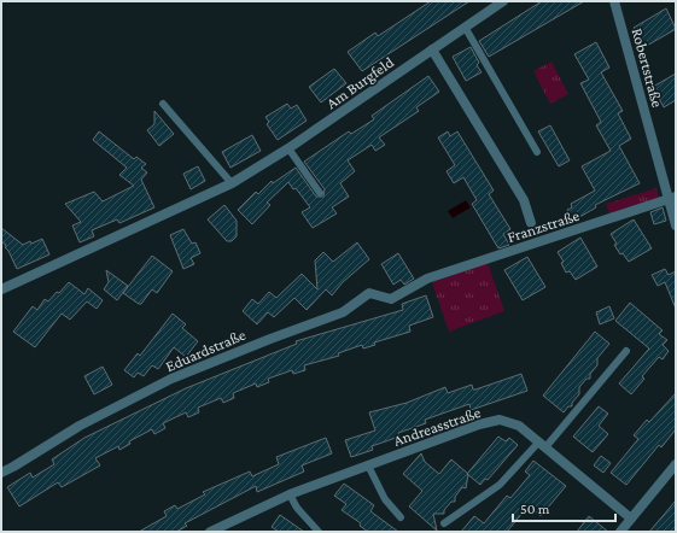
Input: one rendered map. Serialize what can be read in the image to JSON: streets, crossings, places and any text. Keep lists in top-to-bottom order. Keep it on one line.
{"streets":{"street":["Robertstraße","Am Burgfeld","Franzstraße","Eduardstraße","Andreasstraße"]},"crossings":[["Robertstraße","Franzstraße"],["Am Burgfeld","Franzstraße"],["Franzstraße","Eduardstraße"]],"scale_bar":"50 m"}
